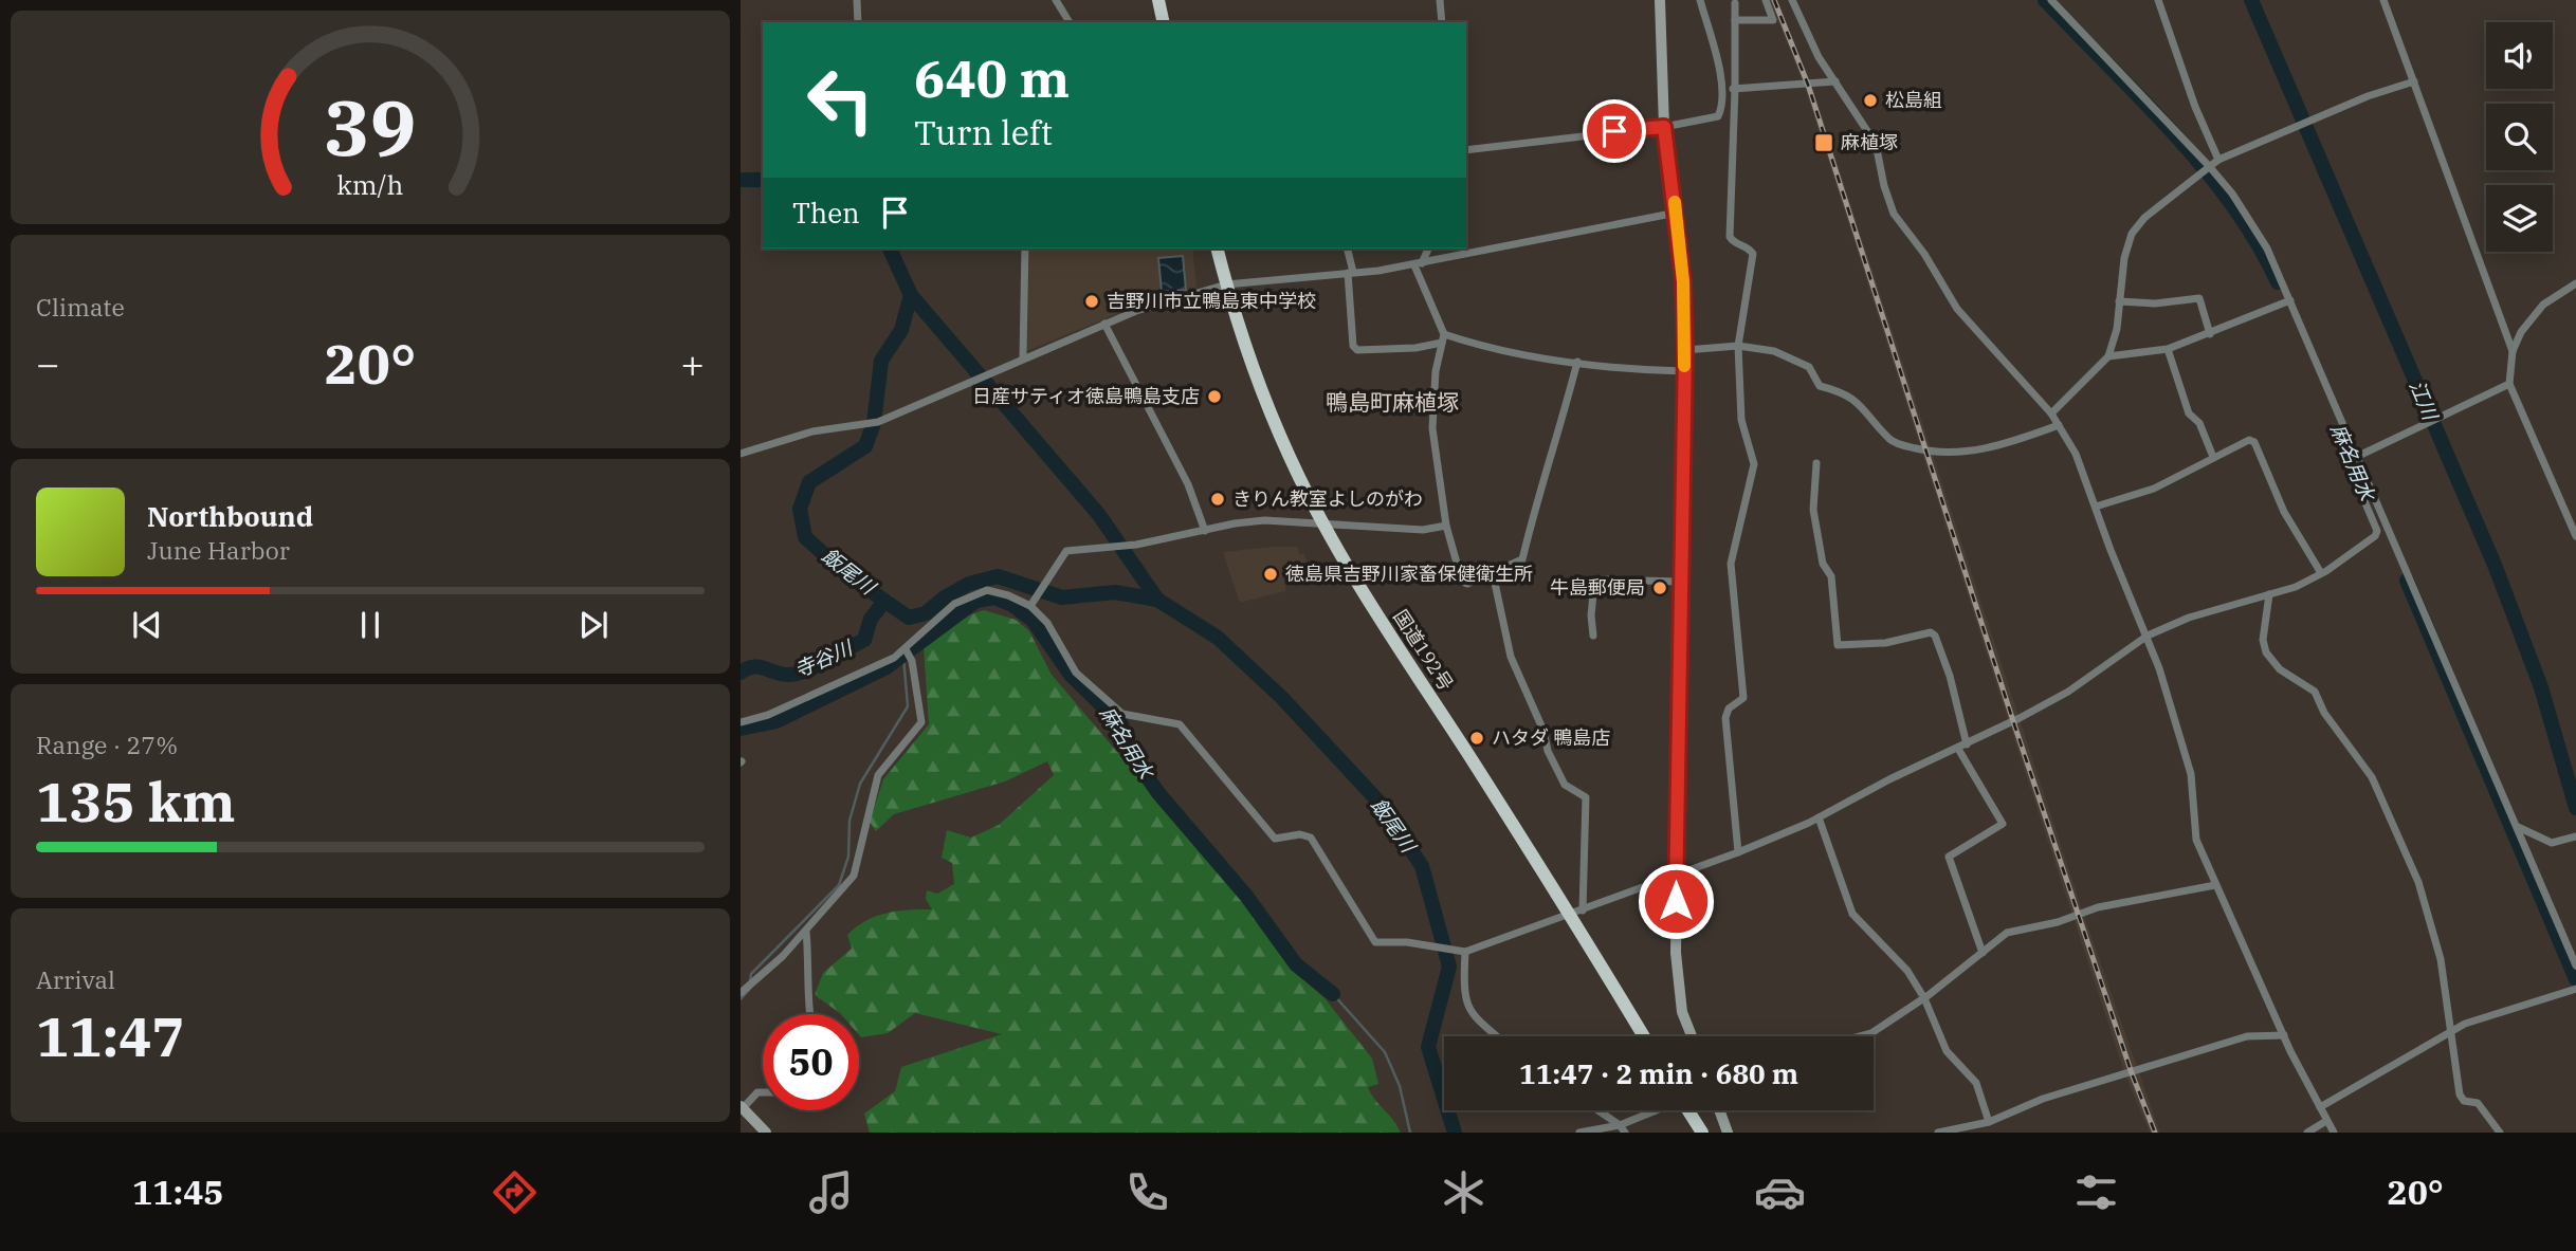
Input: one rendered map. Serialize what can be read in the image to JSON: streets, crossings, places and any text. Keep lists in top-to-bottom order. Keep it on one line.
{"streets":{"highway":["国道192号"]},"districts":["鴨島町麻植塚"],"water":["江川","麻名用水","飯尾川","寺谷川"],"places":{"other":["松島組","吉野川市立鴨島東中学校","日産サティオ徳島鴨島支店","きりん教室よしのがわ","徳島県吉野川家畜保健衛生所","牛島郵便局","ハタダ 鴨島店"],"transit":["麻植塚"]},"page":{"turn":["640 m","Turn left"],"then":"Then","tile":["Climate",["Range · 27%","135 km"],["Arrival","11:47"]],"heat":["−","20°","+"],"song":["Northbound","June Harbor"],"limit":"50","trip":"11:47 · 2 min · 680 m","tabs":["11:45","20°"],"gauge":["39","km/h"]}}
